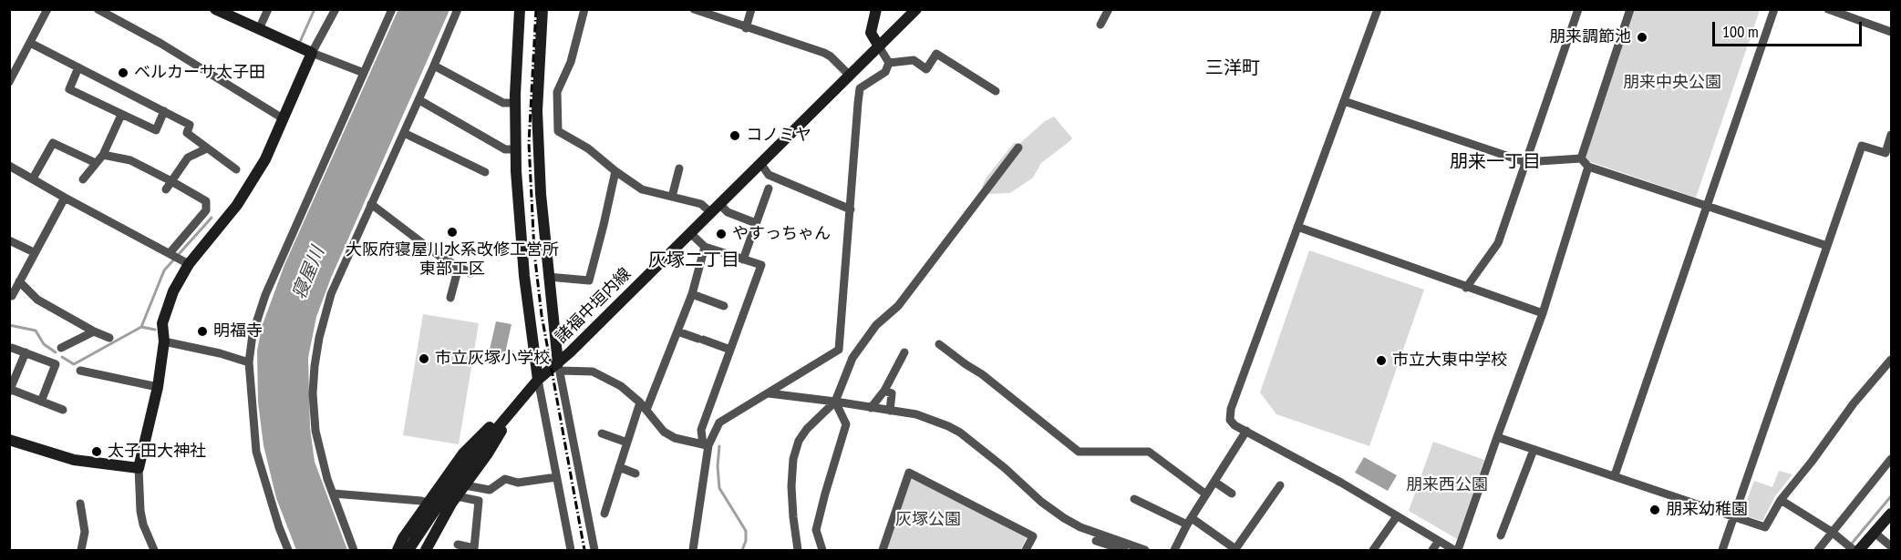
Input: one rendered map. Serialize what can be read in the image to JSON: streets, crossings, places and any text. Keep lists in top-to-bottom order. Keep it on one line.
{"streets":{"street":["諸福中垣内線"]},"districts":["三洋町","朋来一丁目","灰塚二丁目"],"water":["寝屋川"],"parks":["朋来中央公園","朋来西公園","灰塚公園"],"places":["朋来調節池","ベルカーサ太子田","コノミヤ","大阪府寝屋川水系改修工営所 東部工区","やすっちゃん","明福寺","市立灰塚小学校","市立大東中学校","太子田大神社","朋来幼稚園"],"scale_bar":"100 m"}
